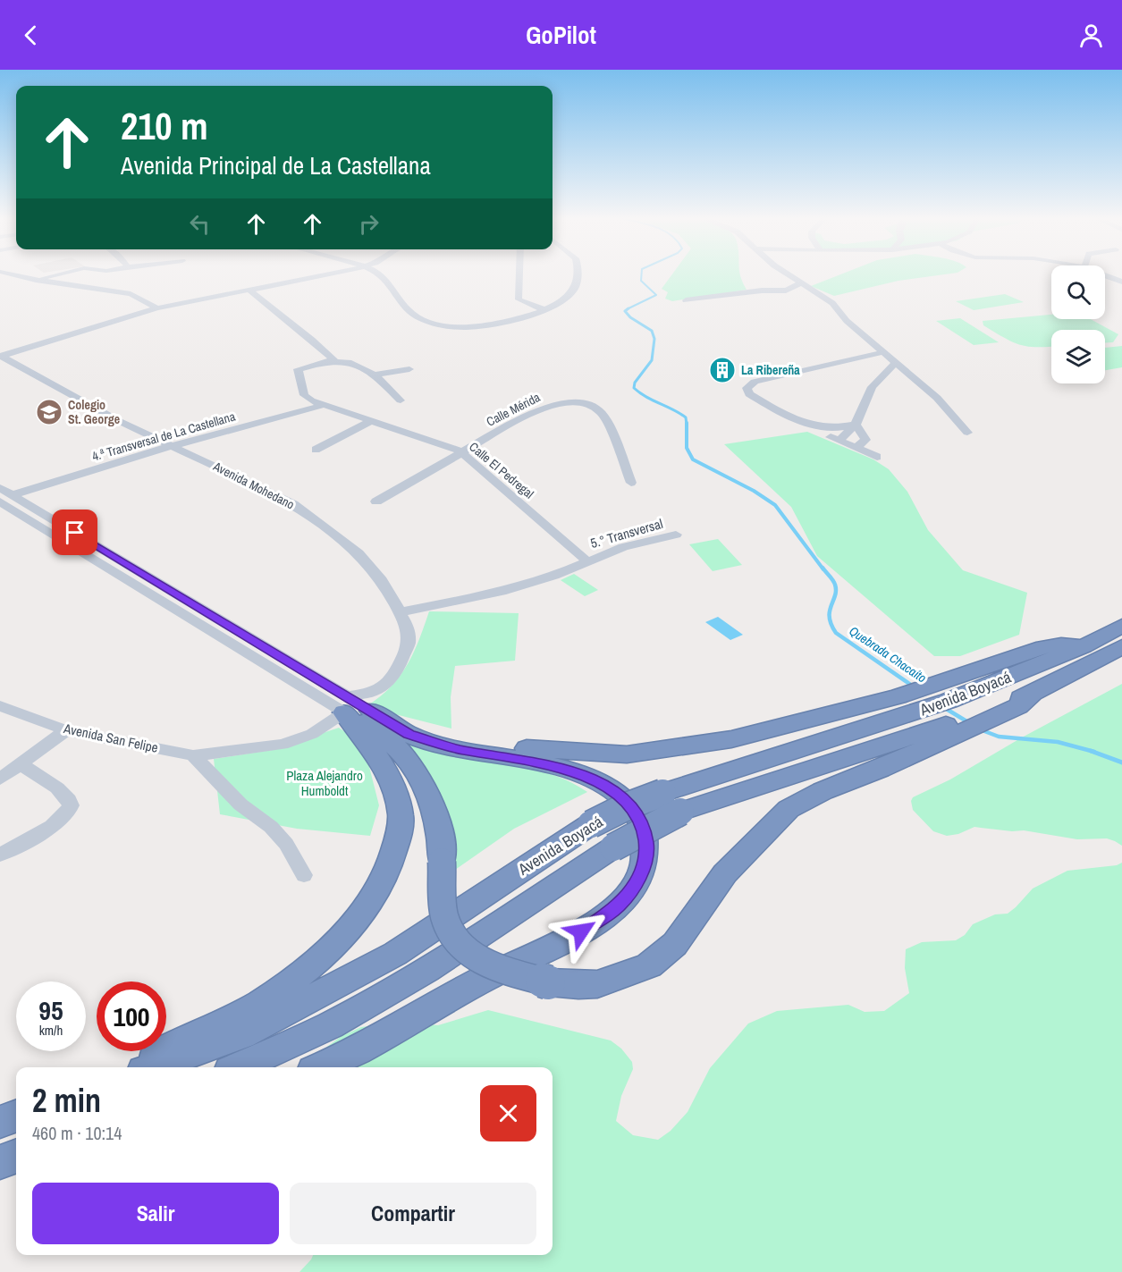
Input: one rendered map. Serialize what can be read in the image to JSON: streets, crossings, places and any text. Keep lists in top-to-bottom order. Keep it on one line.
{"streets":{"highway":["Avenida Boyacá"],"street":["Calle Mérida","4.ª Transversal de La Castellana","Calle El Pedregal","Avenida Mohedano","5.° Transversal","Avenida San Felipe"]},"crossings":[["Calle Mérida","Calle El Pedregal"],["4.ª Transversal de La Castellana","Calle El Pedregal"],["4.ª Transversal de La Castellana","Avenida Mohedano"],["Calle El Pedregal","5.° Transversal"],["Avenida Mohedano","5.° Transversal"],["Avenida Mohedano","Avenida San Felipe"]],"water":["Quebrada Chacaíto"],"parks":["Plaza Alejandro Humboldt"],"places":{"building":["La Ribereña"],"school or university":["Colegio St. George"]},"page":{"header":"GoPilot","turn":["210 m","Avenida Principal de La Castellana"],"speed":"95 km/h","limit":"100","heading":["2 min","460 m · 10:14"],"buttons":["Salir","Compartir"]}}
